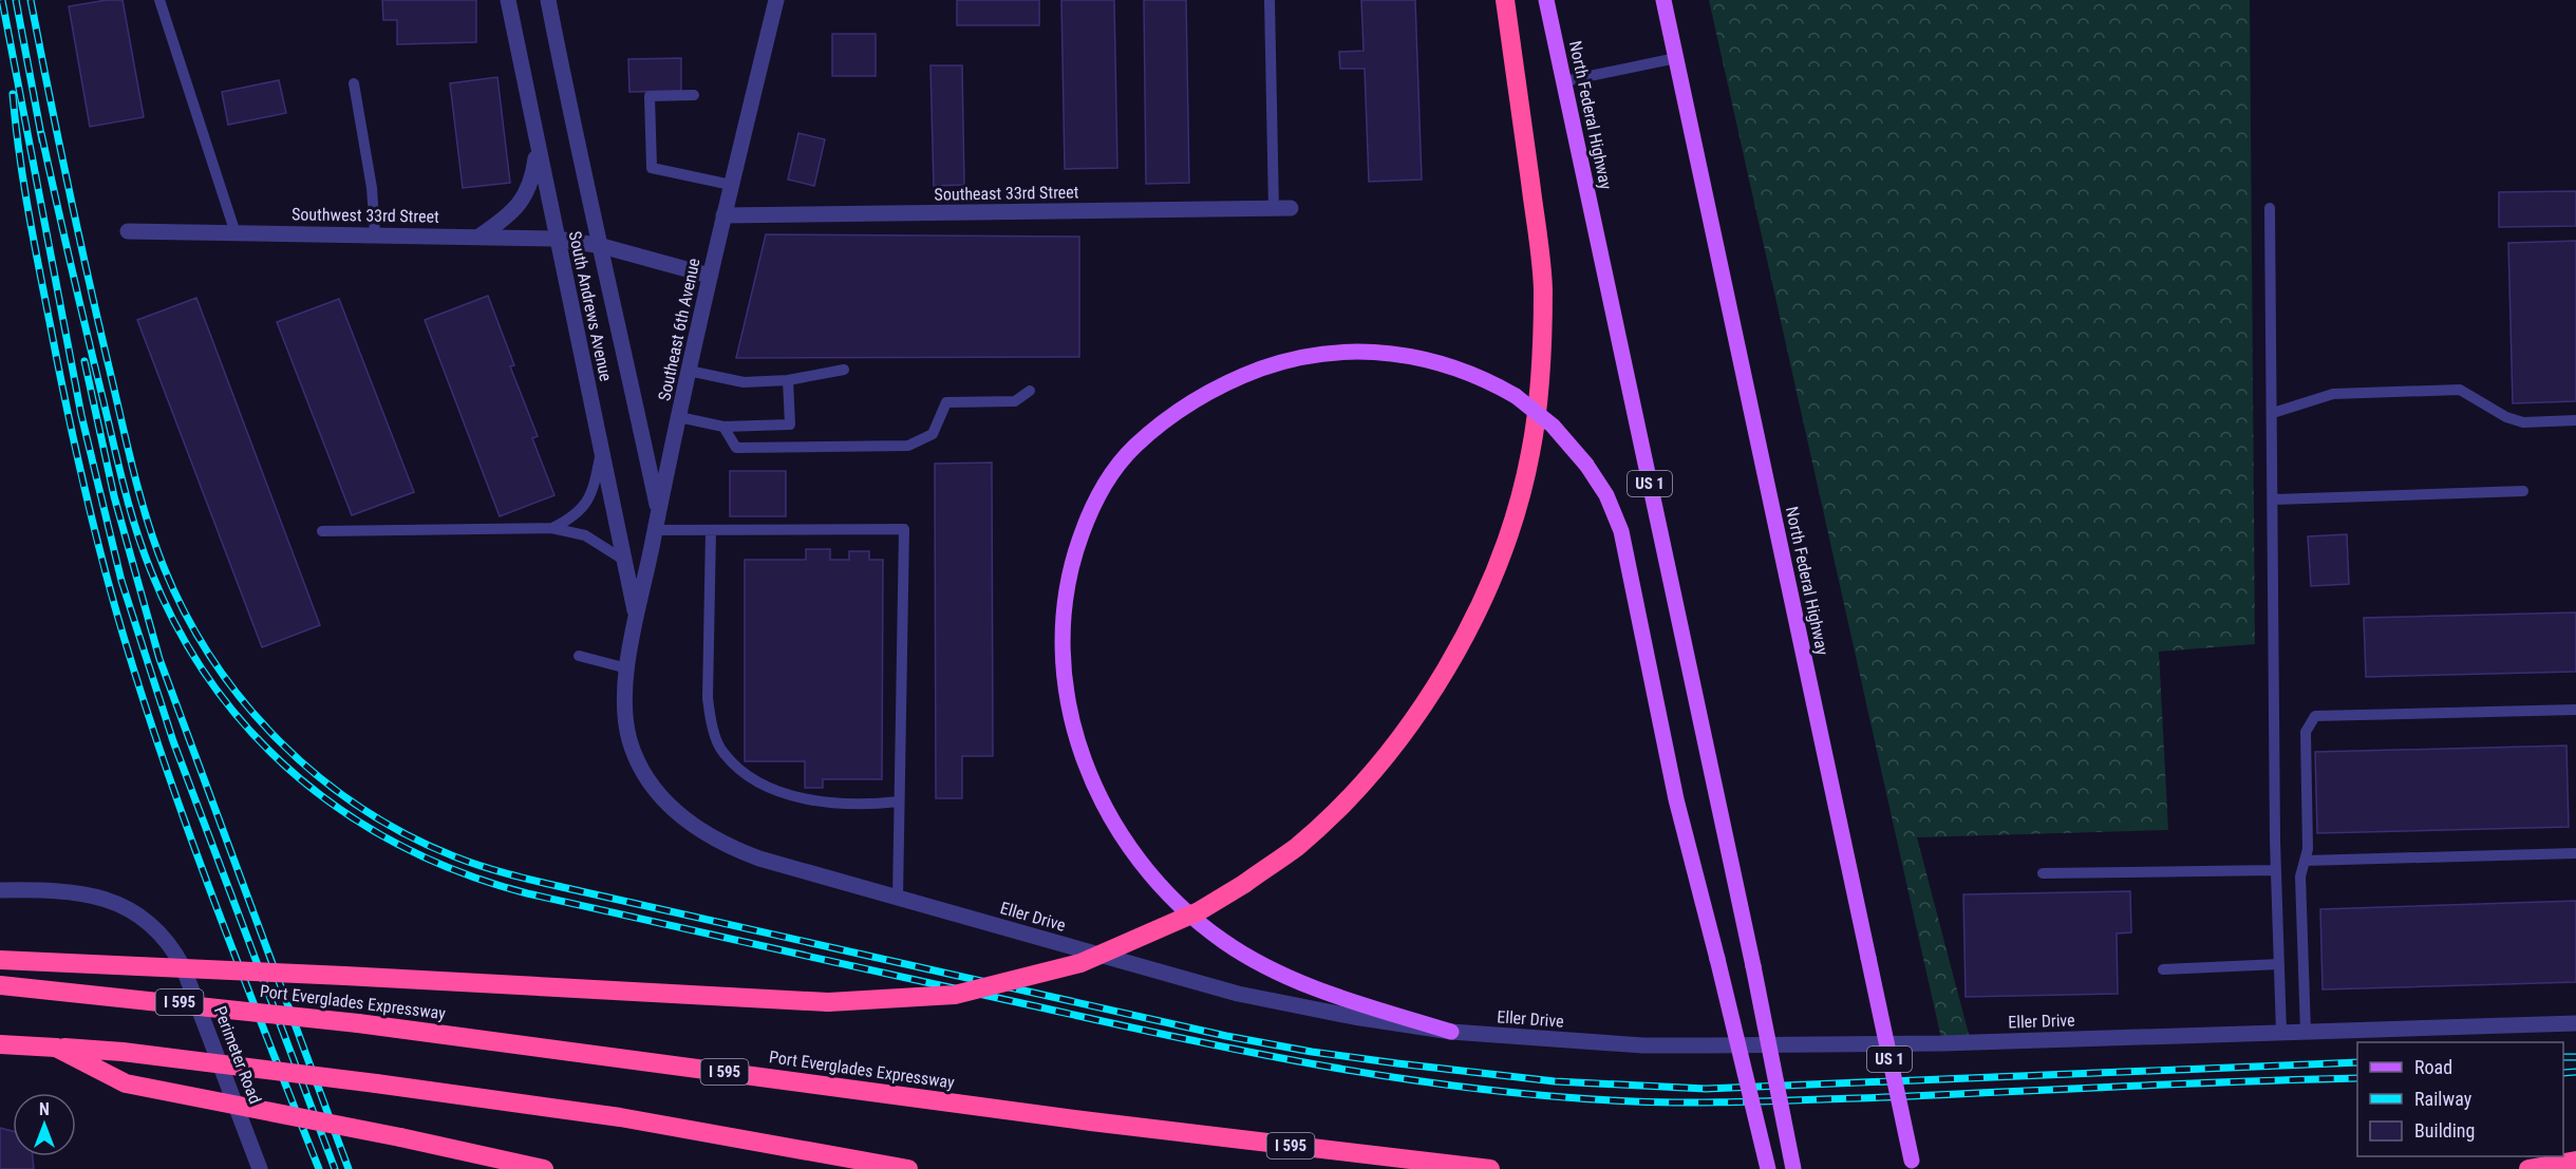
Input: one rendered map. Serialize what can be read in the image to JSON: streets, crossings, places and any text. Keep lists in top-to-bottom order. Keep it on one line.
{"streets":{"highway":["I 595","Port Everglades Expressway"],"main road":["North Federal Highway","US 1"],"street":["Southeast 33rd Street","Southwest 33rd Street","South Andrews Avenue","Southeast 6th Avenue","Eller Drive","Perimeter Road"]},"crossings":[["Southeast 33rd Street","Southeast 6th Avenue"],["Southwest 33rd Street","South Andrews Avenue"],["Southwest 33rd Street","Southeast 6th Avenue"],["South Andrews Avenue","Southeast 6th Avenue"],["Southeast 6th Avenue","Eller Drive"]],"legend":["Road","Railway","Building"],"north":"top"}
